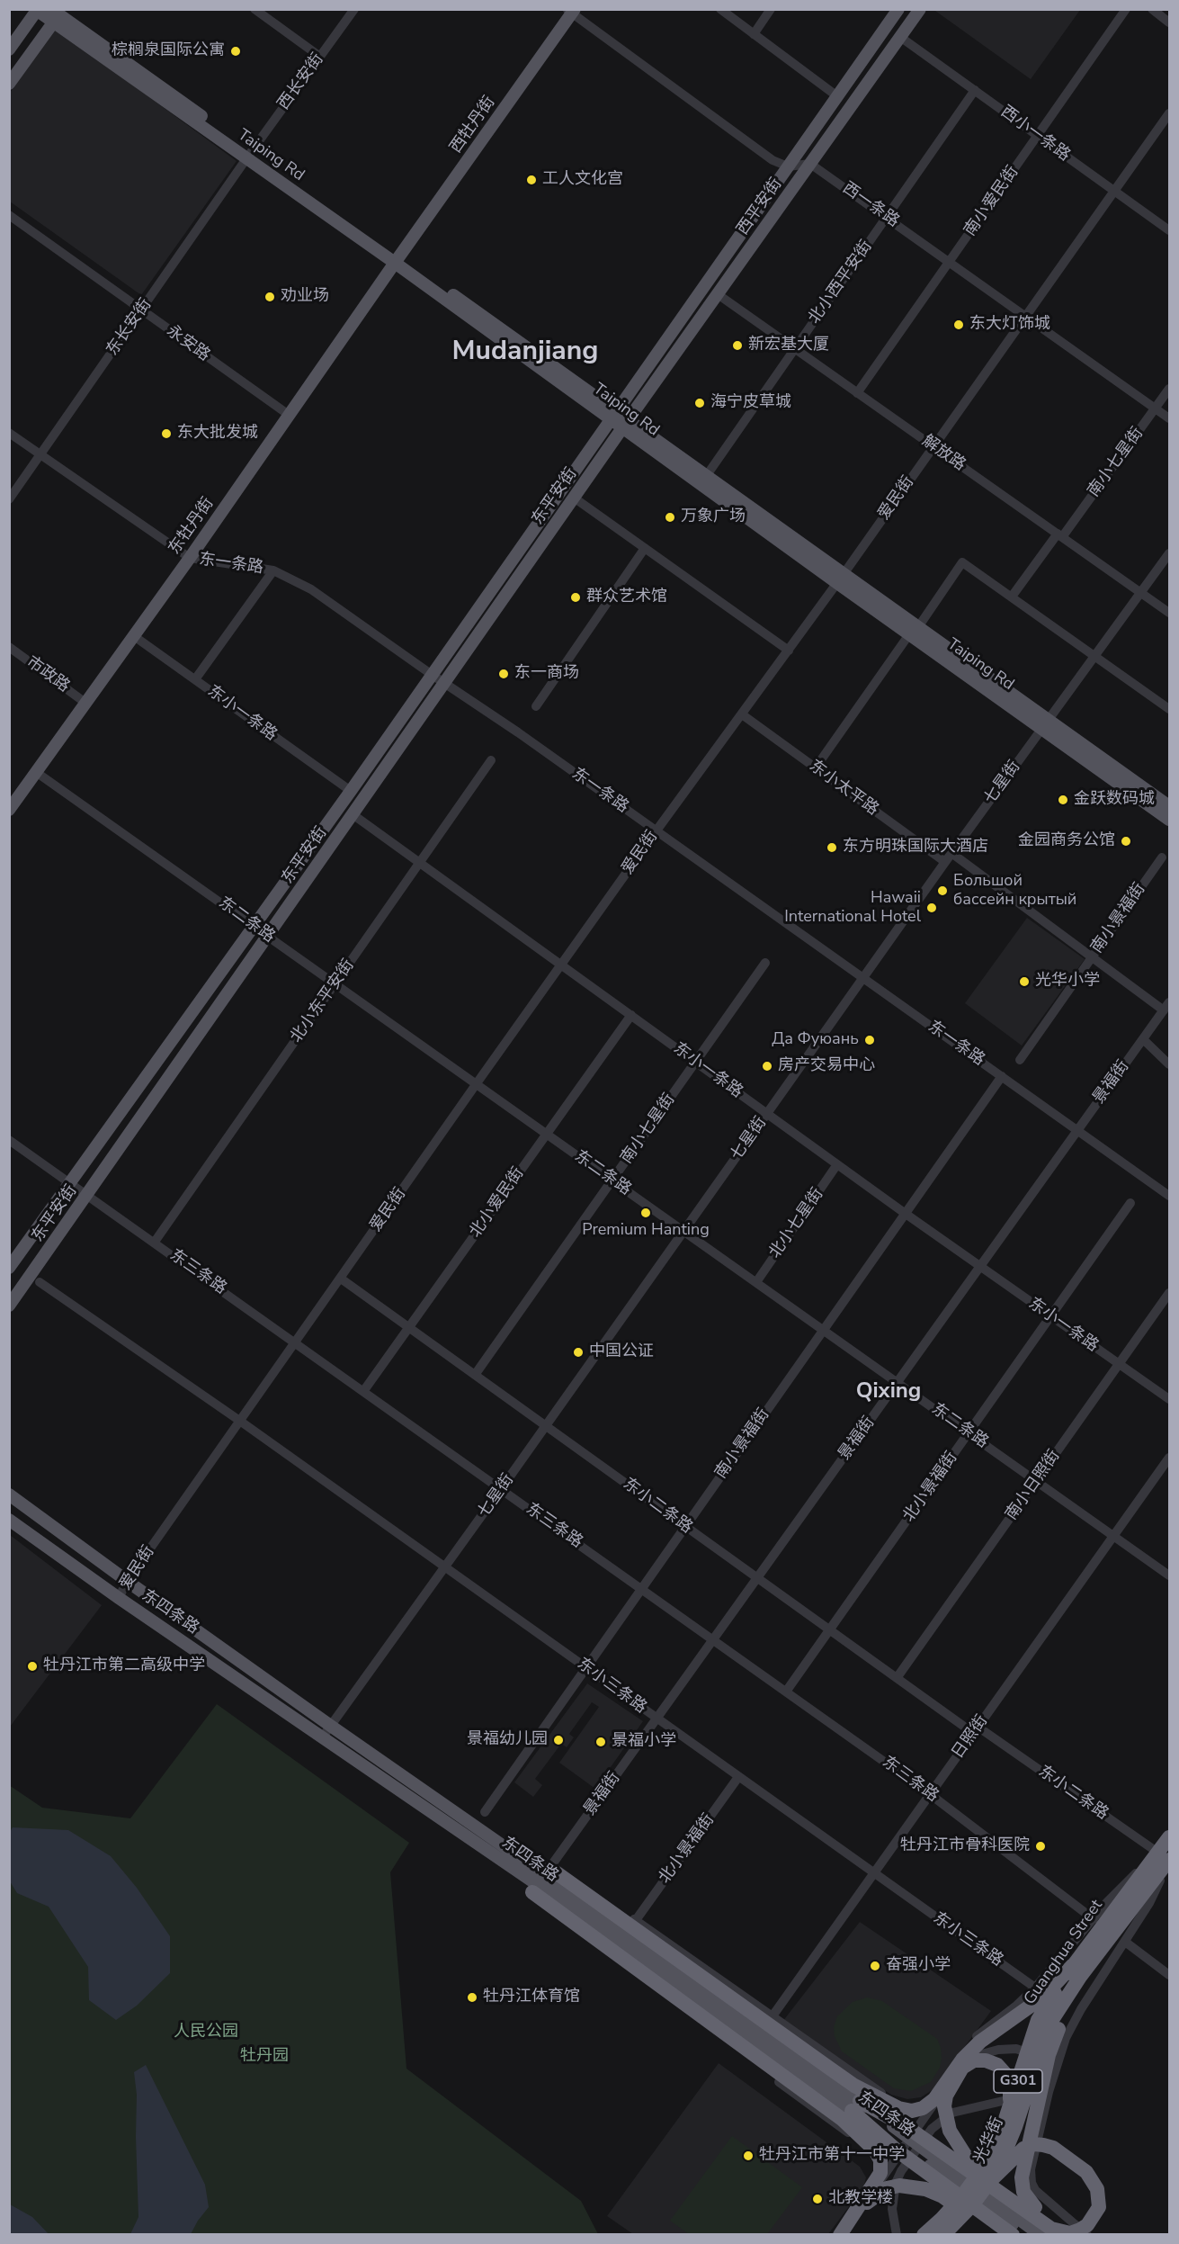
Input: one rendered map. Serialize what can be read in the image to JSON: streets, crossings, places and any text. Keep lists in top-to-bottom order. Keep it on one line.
{"streets":{"highway":["Guanghua Street","G301","光华街"],"main road":["西牡丹街","Taiping Rd","西平安街","东平安街","东牡丹街","东四条路"],"street":["西长安街","西小一条路","南小爱民街","西一条路","北小西平安街","东长安街","永安路","解放路","南小七星街","爱民街","东一条路","市政路","东小一条路","七星街","东小太平路","南小景福街","东二条路","北小东平安街","景福街","北小爱民街","北小七星街","东三条路","南小日照街","北小景福街","东小二条路","东小三条路","日照街"]},"crossings":[["西长安街","Taiping Rd"],["西长安街","东长安街"],["西牡丹街","Taiping Rd"],["西牡丹街","东牡丹街"],["西小一条路","南小爱民街"],["西小一条路","西平安街"],["西小一条路","北小西平安街"],["西小一条路","爱民街"],["Taiping Rd","西平安街"],["Taiping Rd","北小西平安街"],["Taiping Rd","东长安街"],["Taiping Rd","东平安街"],["Taiping Rd","爱民街"],["Taiping Rd","东牡丹街"],["Taiping Rd","七星街"],["南小爱民街","西一条路"],["南小爱民街","解放路"],["西一条路","西平安街"],["西一条路","北小西平安街"],["西一条路","南小七星街"],["西一条路","爱民街"],["西平安街","解放路"],["西平安街","东平安街"],["北小西平安街","解放路"],["东长安街","永安路"],["东长安街","东一条路"],["永安路","东牡丹街"],["解放路","南小七星街"],["解放路","爱民街"],["解放路","七星街"],["南小七星街","东小一条路"],["南小七星街","东二条路"],["南小七星街","东小二条路"],["东平安街","东一条路"],["东平安街","东小一条路"],["东平安街","东二条路"],["东平安街","东三条路"],["爱民街","东一条路"],["爱民街","东小一条路"],["爱民街","东小太平路"],["爱民街","东二条路"],["爱民街","东三条路"],["爱民街","东小二条路"],["爱民街","东四条路"],["爱民街","东小三条路"],["东牡丹街","东一条路"],["东牡丹街","市政路"],["东牡丹街","东小一条路"],["东牡丹街","东二条路"],["东一条路","七星街"],["东一条路","南小景福街"],["东一条路","景福街"],["东小一条路","七星街"],["东小一条路","南小景福街"],["东小一条路","北小东平安街"],["东小一条路","景福街"],["东小一条路","北小爱民街"],["东小一条路","北小七星街"],["东小一条路","南小日照街"],["东小一条路","北小景福街"],["七星街","东小太平路"],["七星街","东二条路"],["七星街","东三条路"],["七星街","东小二条路"],["七星街","东四条路"],["七星街","东小三条路"],["南小景福街","东二条路"],["南小景福街","东三条路"],["南小景福街","东小二条路"],["南小景福街","东小三条路"],["东二条路","北小东平安街"],["东二条路","景福街"],["东二条路","北小爱民街"],["东二条路","北小七星街"],["东二条路","南小日照街"],["东二条路","北小景福街"],["东二条路","日照街"],["北小东平安街","东三条路"],["景福街","东三条路"],["景福街","东小二条路"],["景福街","东小三条路"],["北小爱民街","东三条路"],["北小爱民街","东小二条路"],["东三条路","北小景福街"],["东三条路","日照街"],["东三条路","Guanghua Street"],["东三条路","光华街"],["南小日照街","东小二条路"],["北小景福街","东小二条路"],["北小景福街","东小三条路"],["东小二条路","日照街"],["东小二条路","Guanghua Street"],["东小三条路","日照街"],["Guanghua Street","光华街"]],"districts":["Mudanjiang","Qixing"],"parks":["人民公园","牡丹园"],"places":["棕榈泉国际公寓","工人文化宫","劝业场","东大灯饰城","新宏基大厦","海宁皮草城","东大批发城","万象广场","群众艺术馆","东一商场","金跃数码城","金园商务公馆","东方明珠国际大酒店","Большой бассейн крытый","Hawaii International Hotel","光华小学","Да Фуюань","房产交易中心","Premium Hanting","中国公证","牡丹江市第二高级中学","景福幼儿园","景福小学","牡丹江市骨科医院","奋强小学","牡丹江体育馆","牡丹江市第十一中学","北教学楼"]}
